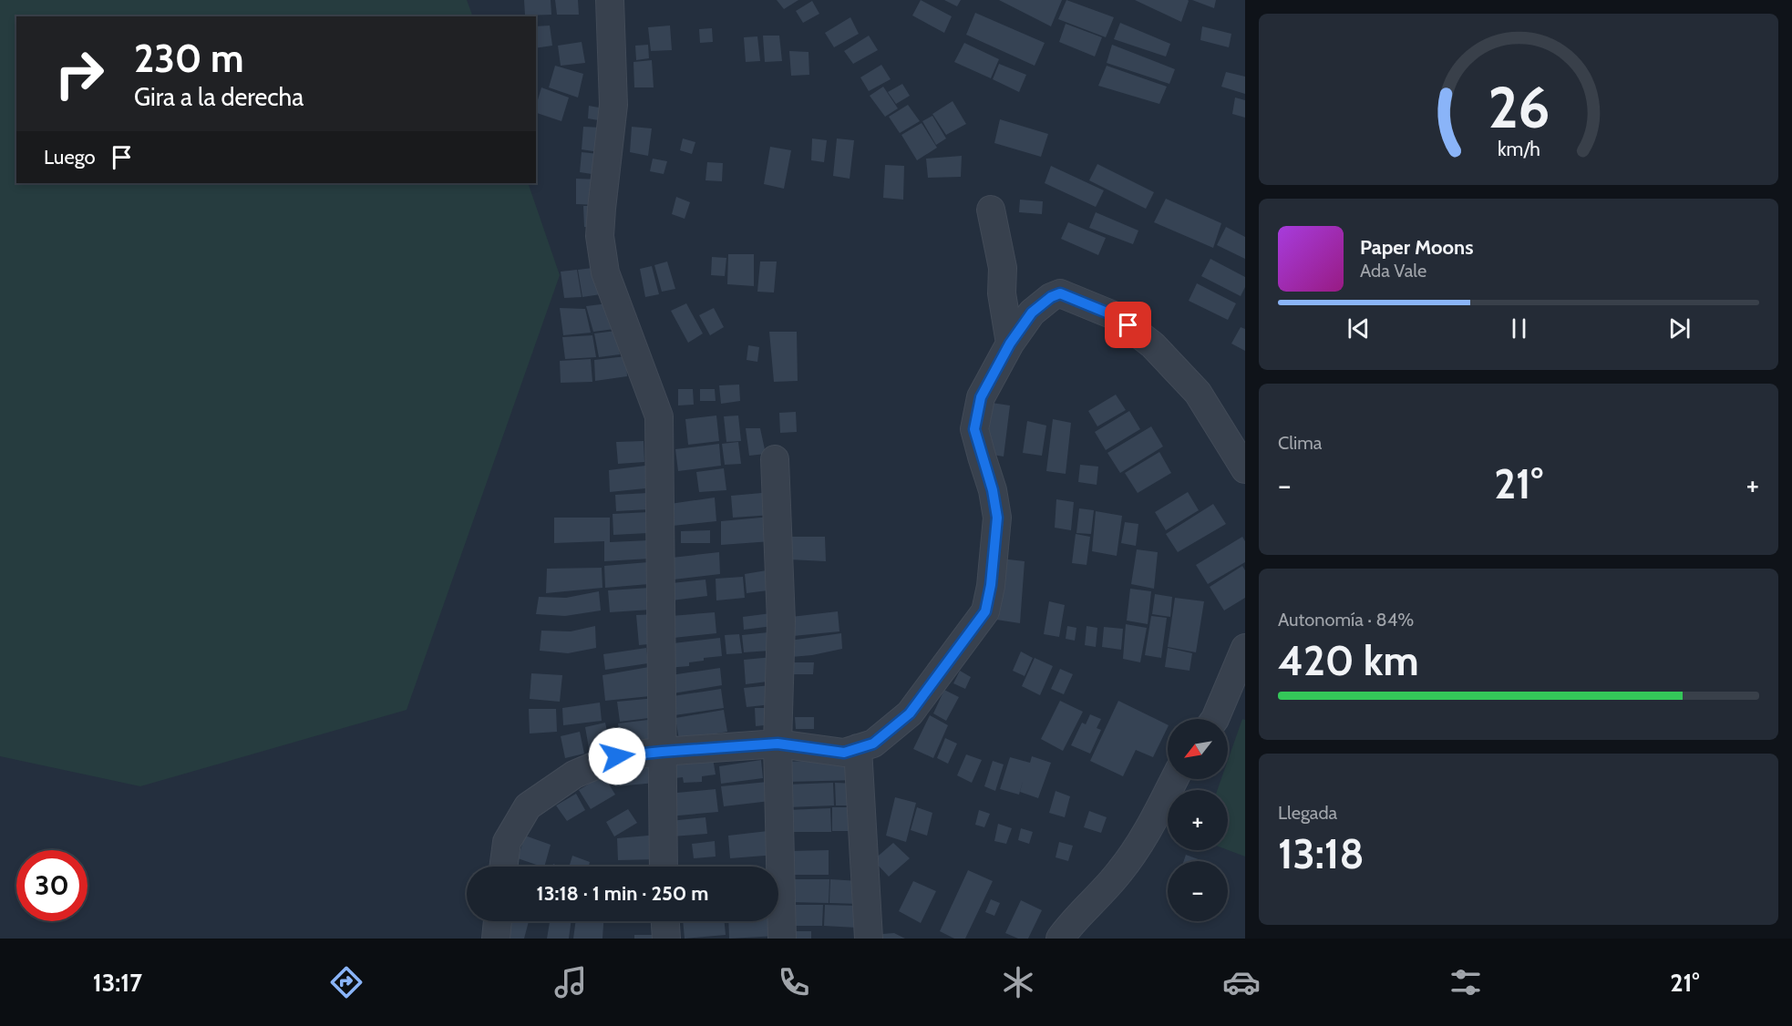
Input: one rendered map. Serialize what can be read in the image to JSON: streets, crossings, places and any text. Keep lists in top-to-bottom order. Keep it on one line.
{"north":"bottom left","page":{"turn":["230 m","Gira a la derecha"],"then":"Luego","song":["Paper Moons","Ada Vale"],"tile":["Clima",["Autonomía · 84%","420 km"],["Llegada","13:18"]],"heat":["−","21°","+"],"map_buttons":["+","−"],"limit":"30","trip":"13:18 · 1 min · 250 m","tabs":["13:17","21°"],"gauge":["26","km/h"]}}
